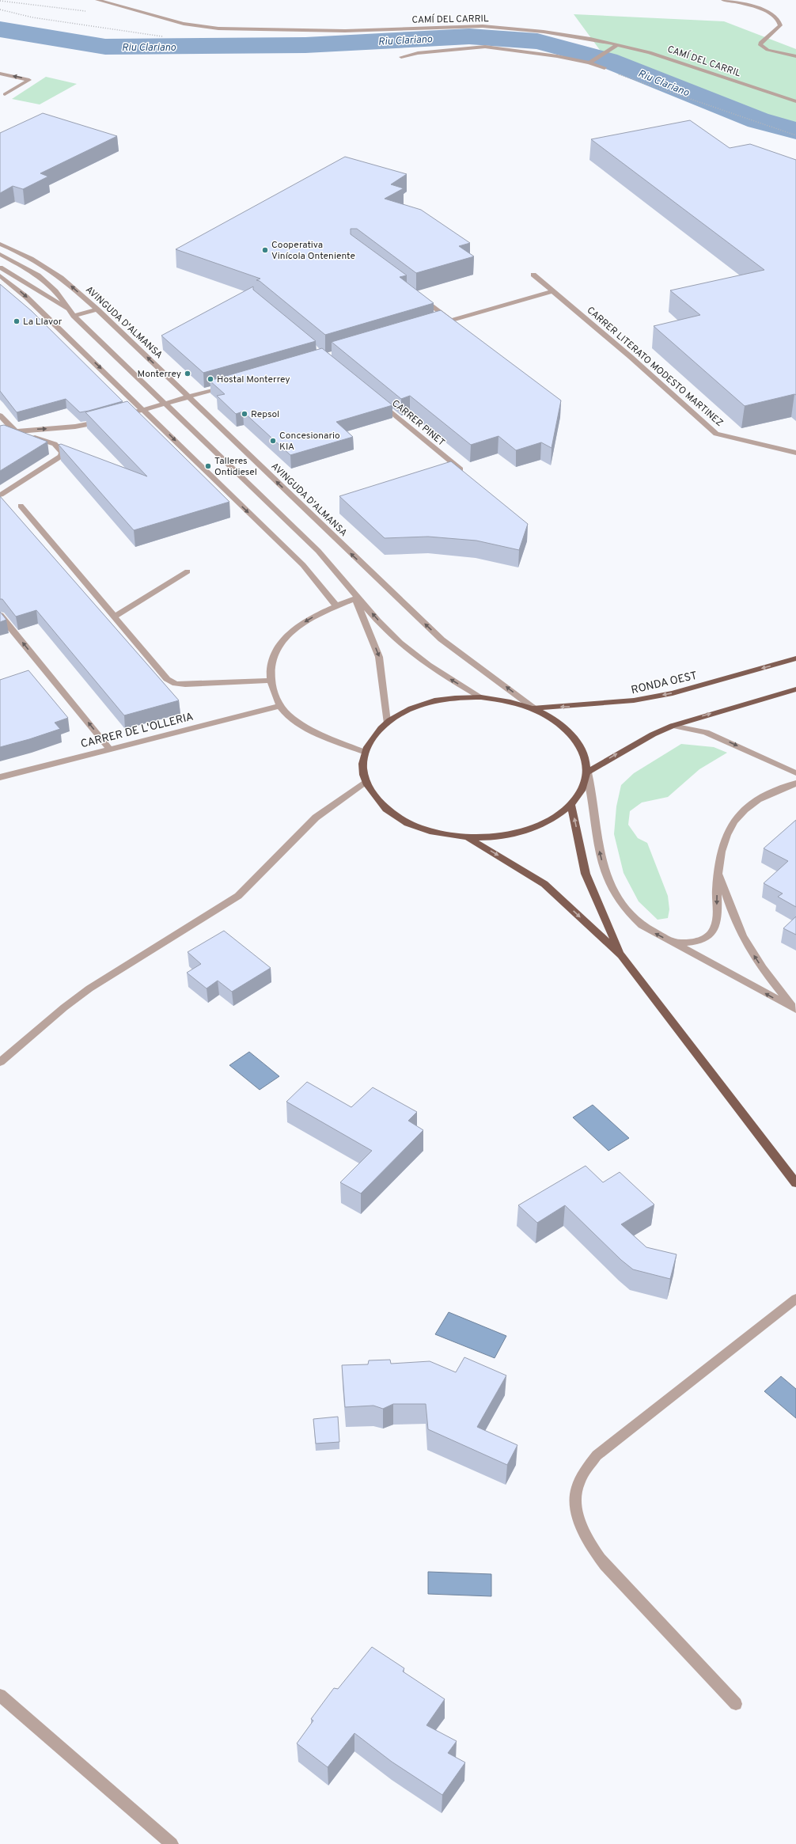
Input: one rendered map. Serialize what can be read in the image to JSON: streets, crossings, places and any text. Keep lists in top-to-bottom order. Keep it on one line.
{"streets":{"main road":["RONDA OEST"],"street":["CAMÍ DEL CARRIL","AVINGUDA D'ALMANSA","CARRER LITERATO MODESTO MARTINEZ","CARRER PINET","CARRER DE L'OLLERIA"]},"crossings":[["AVINGUDA D'ALMANSA","RONDA OEST"]],"water":["Riu Clariano"],"places":["Cooperativa Vinícola Onteniente","La Llavor","Monterrey","Hostal Monterrey","Repsol","Concesionario KIA","Talleres Ontidiesel"]}
